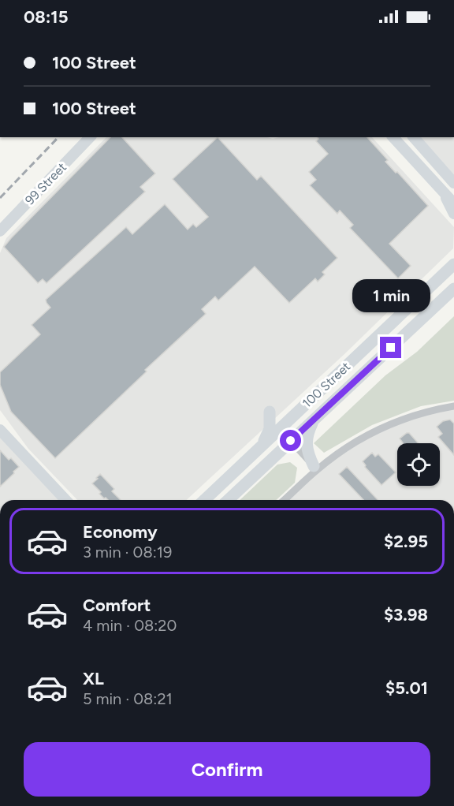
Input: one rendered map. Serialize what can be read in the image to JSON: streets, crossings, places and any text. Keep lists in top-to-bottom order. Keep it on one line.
{"streets":{"main road":["100 Street"],"street":["99 Street"]},"page":{"status":"08:15","banner":["100 Street","100 Street"],"bubble":"1 min","list":[{"name":"Economy","note":"3 min · 08:19","value":"$2.95"},{"name":"Comfort","note":"4 min · 08:20","value":"$3.98"},{"name":"XL","note":"5 min · 08:21","value":"$5.01"}],"buttons":"Confirm"}}
